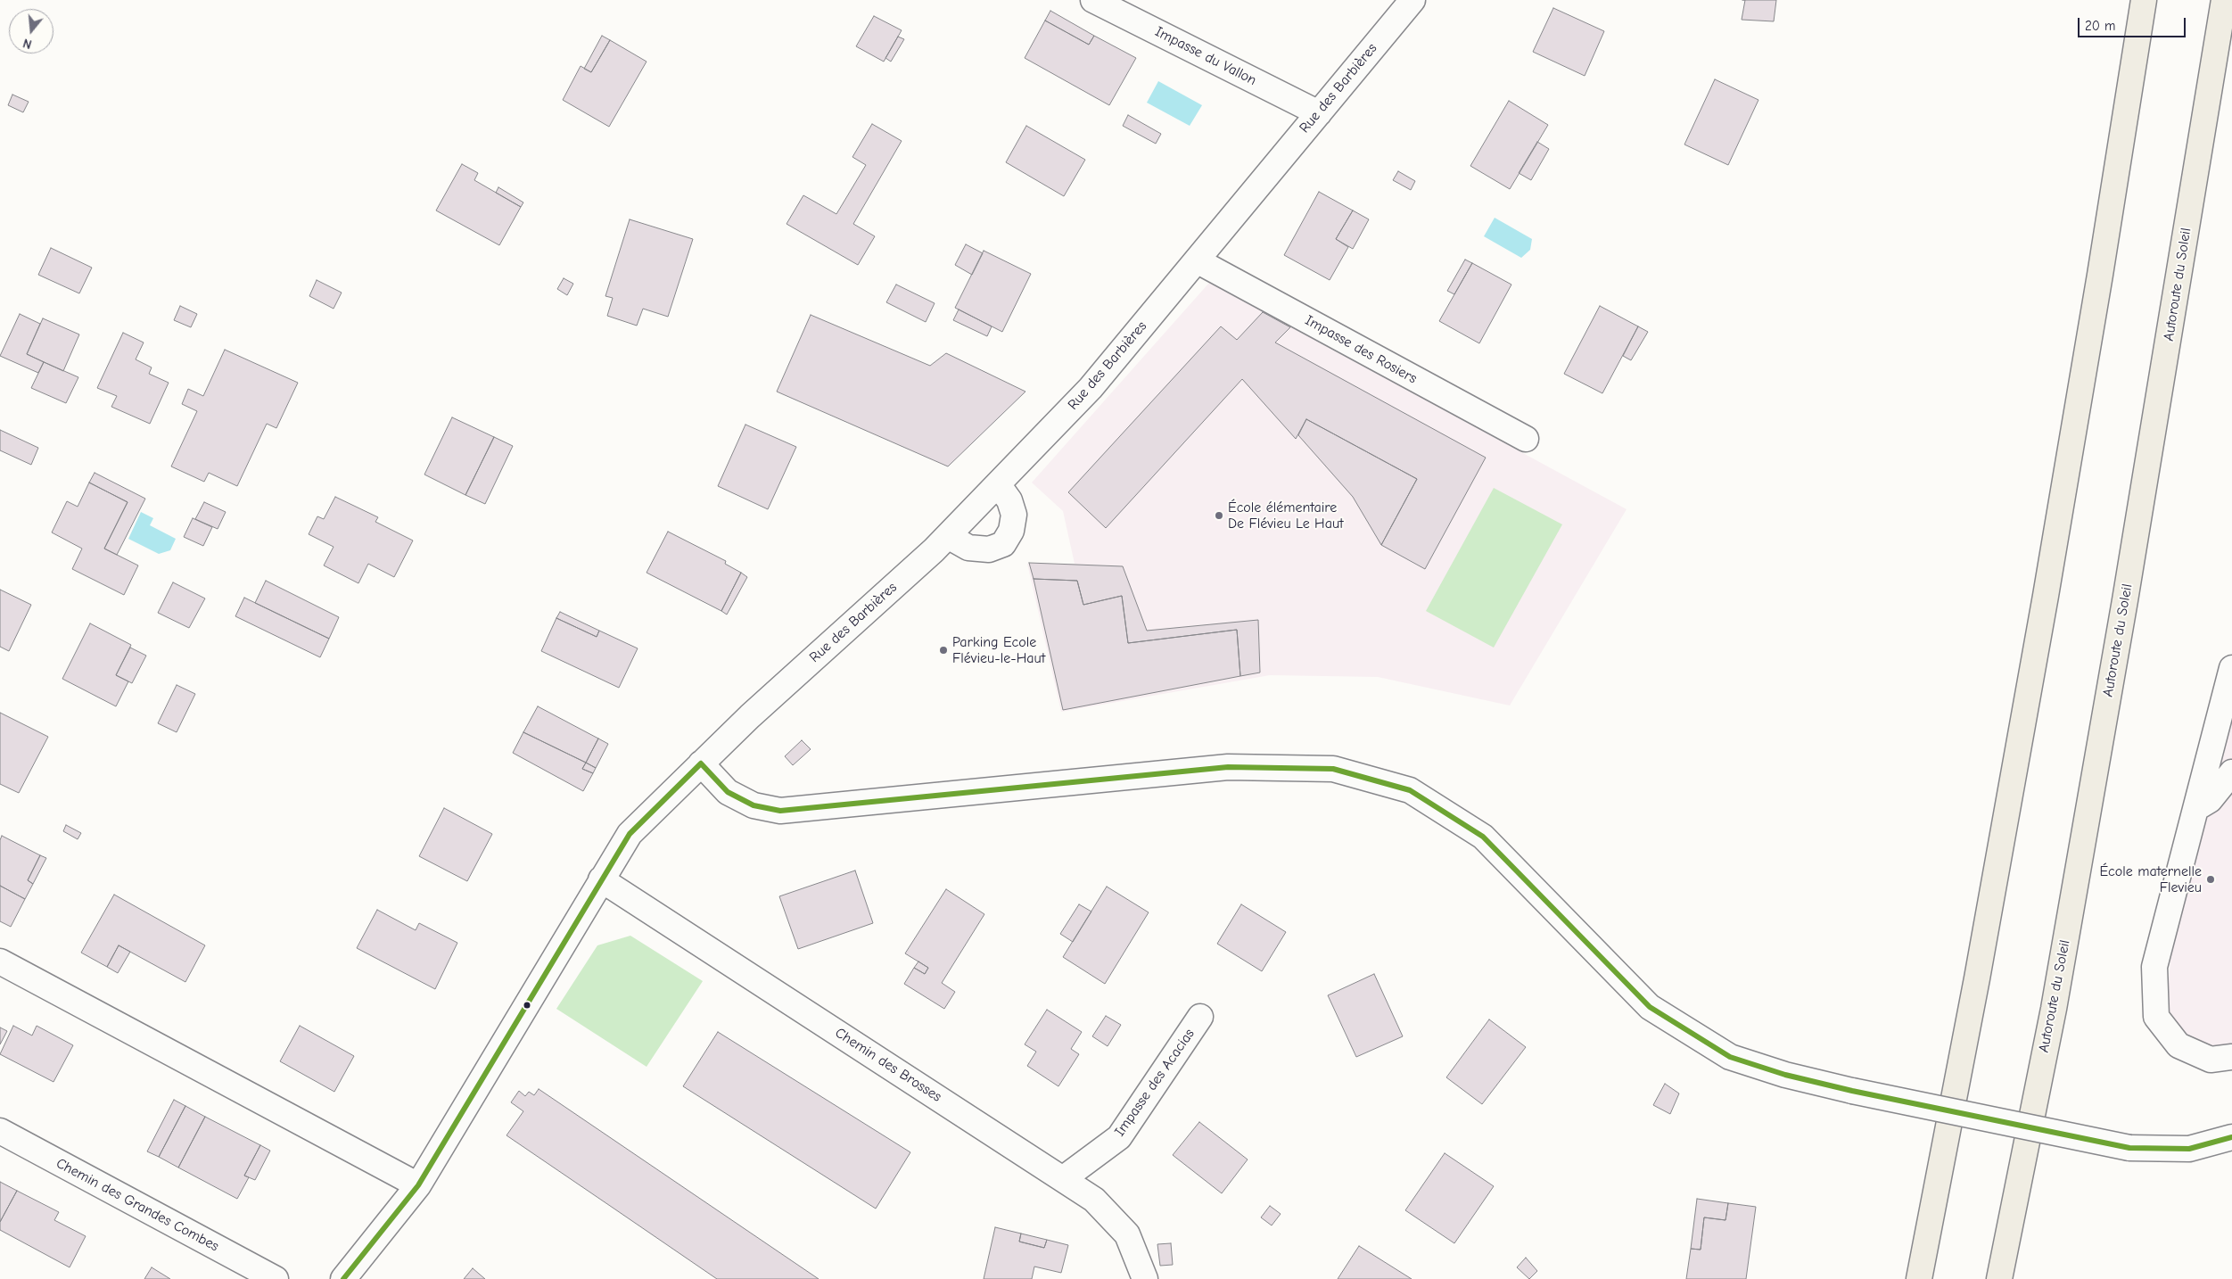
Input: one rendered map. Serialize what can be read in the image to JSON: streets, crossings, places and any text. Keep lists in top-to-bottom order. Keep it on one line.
{"streets":{"highway":["Autoroute du Soleil"],"street":["Impasse du Vallon","Rue des Barbières","Impasse des Rosiers","Chemin des Brosses","Impasse des Acacias","Chemin des Grandes Combes"]},"crossings":[["Impasse du Vallon","Rue des Barbières"],["Rue des Barbières","Impasse des Rosiers"],["Rue des Barbières","Chemin des Brosses"],["Chemin des Brosses","Impasse des Acacias"]],"places":["École élémentaire De Flévieu Le Haut","Parking Ecole Flévieu-le-Haut","École maternelle Flevieu"],"scale_bar":"20 m","north":"bottom"}
